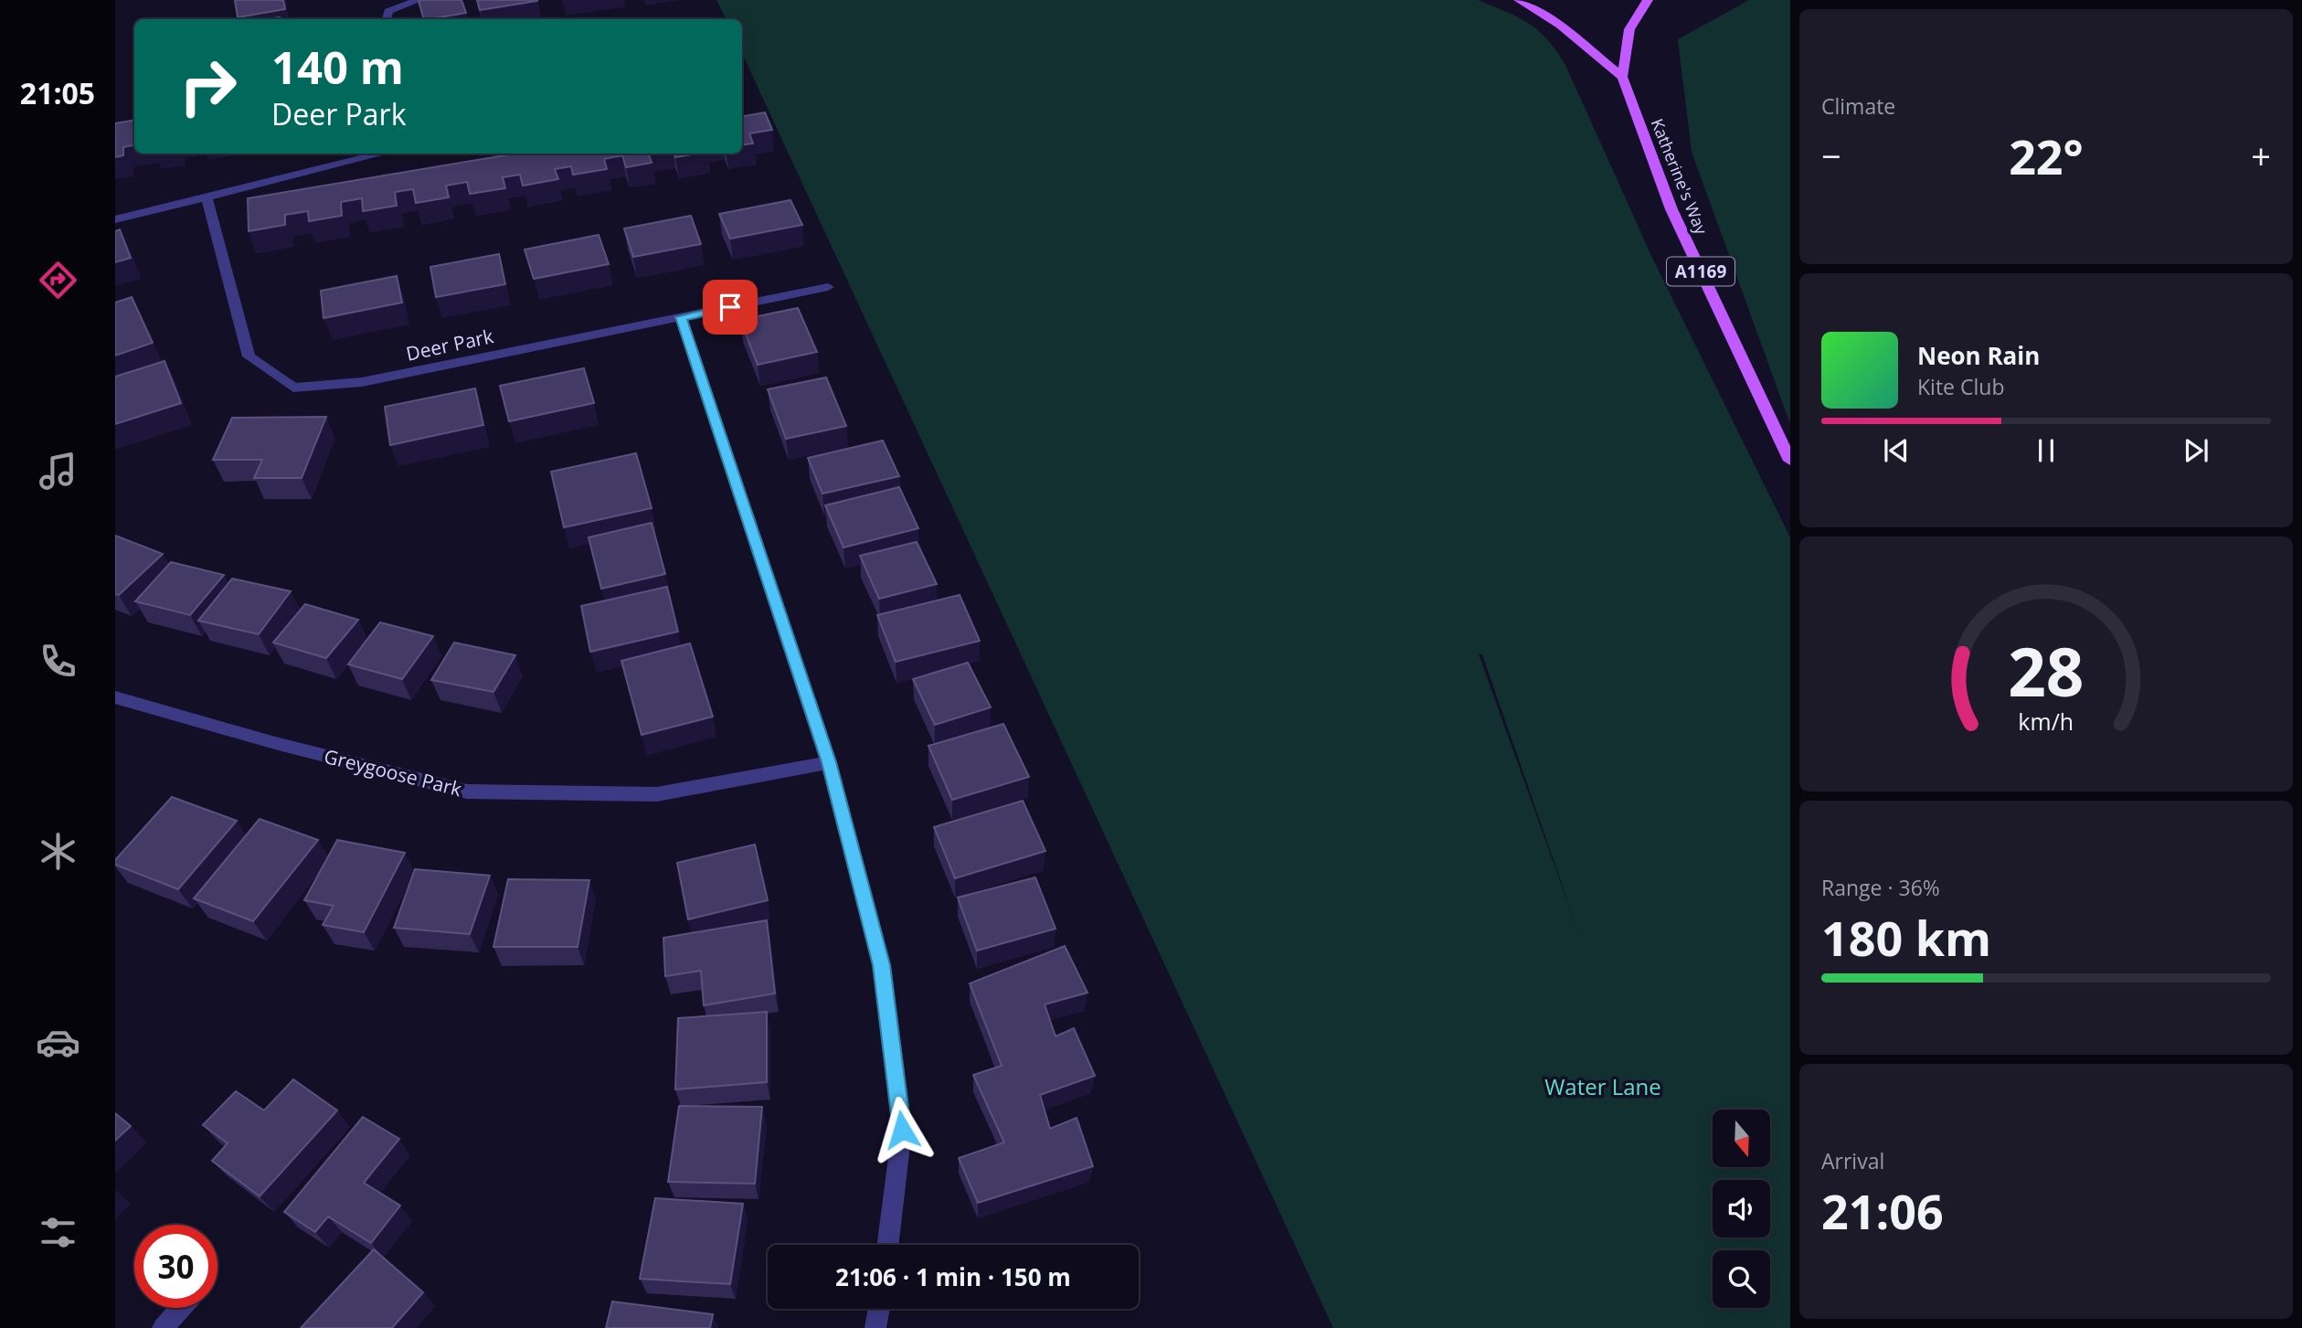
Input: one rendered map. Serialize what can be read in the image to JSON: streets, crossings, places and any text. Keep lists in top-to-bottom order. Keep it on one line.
{"streets":{"main road":["Katherine's Way","A1169"],"street":["Deer Park","Greygoose Park"]},"parks":["Water Lane"],"north":"bottom","page":{"tabs":"21:05","tile":["Climate",["Range · 36%","180 km"],["Arrival","21:06"]],"turn":["140 m","Deer Park"],"heat":["−","22°","+"],"song":["Neon Rain","Kite Club"],"limit":"30","trip":"21:06 · 1 min · 150 m","gauge":["28","km/h"]}}
